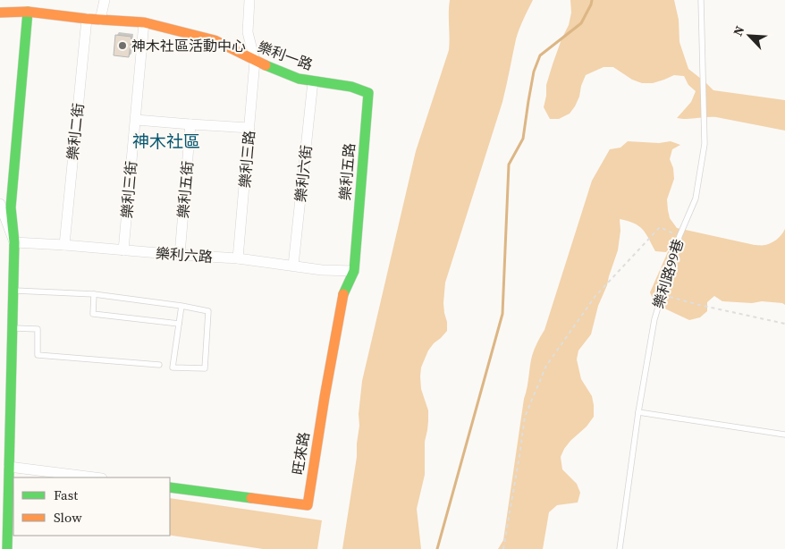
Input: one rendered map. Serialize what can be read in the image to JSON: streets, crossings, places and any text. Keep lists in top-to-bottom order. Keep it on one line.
{"streets":{"street":["樂利一路","樂利二街","樂利三路","樂利五路","樂利六街","樂利三街","樂利五街","樂利六路","旺來路"],"lane":["樂利路99巷"]},"crossings":[["樂利一路","樂利二街"],["樂利一路","樂利三路"],["樂利一路","樂利五路"],["樂利一路","樂利六街"],["樂利一路","樂利三街"],["樂利二街","樂利六路"],["樂利三路","樂利六路"],["樂利五路","樂利六路"],["樂利五路","旺來路"],["樂利六街","樂利六路"],["樂利三街","樂利六路"],["樂利五街","樂利六路"],["樂利六路","旺來路"]],"districts":["神木社區"],"places":["神木社區活動中心"],"legend":["Fast","Slow"],"north":"top left"}
